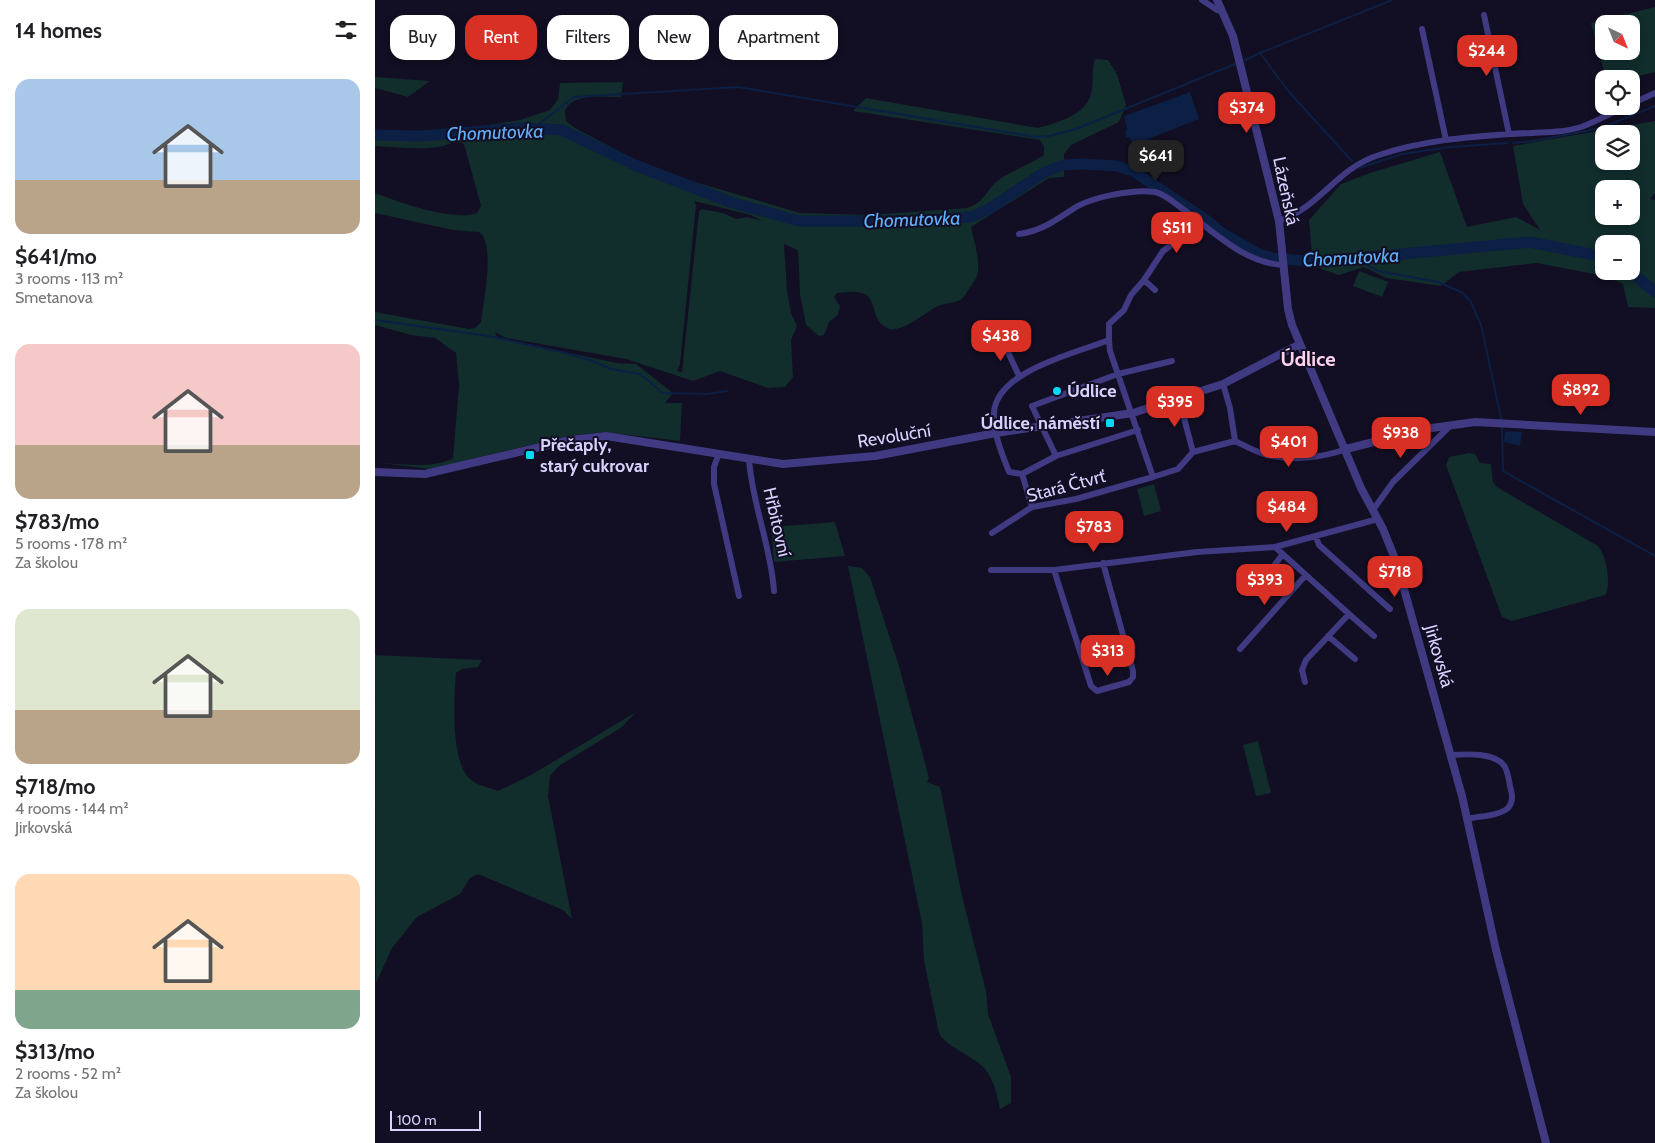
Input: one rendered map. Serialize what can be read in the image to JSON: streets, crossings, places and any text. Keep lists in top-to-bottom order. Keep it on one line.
{"streets":{"street":["Lázeňská","Revoluční","Stará Čtvrť","Hřbitovní","Jirkovská"]},"crossings":[["Lázeňská","Revoluční"],["Lázeňská","Jirkovská"],["Revoluční","Hřbitovní"],["Revoluční","Jirkovská"]],"districts":["Údlice"],"water":["Chomutovka"],"places":{"other":["Údlice"],"transit":["Údlice, náměstí","Přečaply, starý cukrovar"]},"scale_bar":"100 m","north":"bottom right","page":{"heading":"14 homes","map_buttons":["+","−"],"chip":["Buy","Rent","Filters","New","Apartment"],"price":["$244","$374","$641","$511","$438","$892","$395","$938","$401","$484","$783","$718","$393","$313"],"list":[{"name":"$641/mo","note":"3 rooms · 113 m² · Smetanova"},{"name":"$783/mo","note":"5 rooms · 178 m² · Za školou"},{"name":"$718/mo","note":"4 rooms · 144 m² · Jirkovská"},{"name":"$313/mo","note":"2 rooms · 52 m² · Za školou"}],"scale":"100 m"}}
